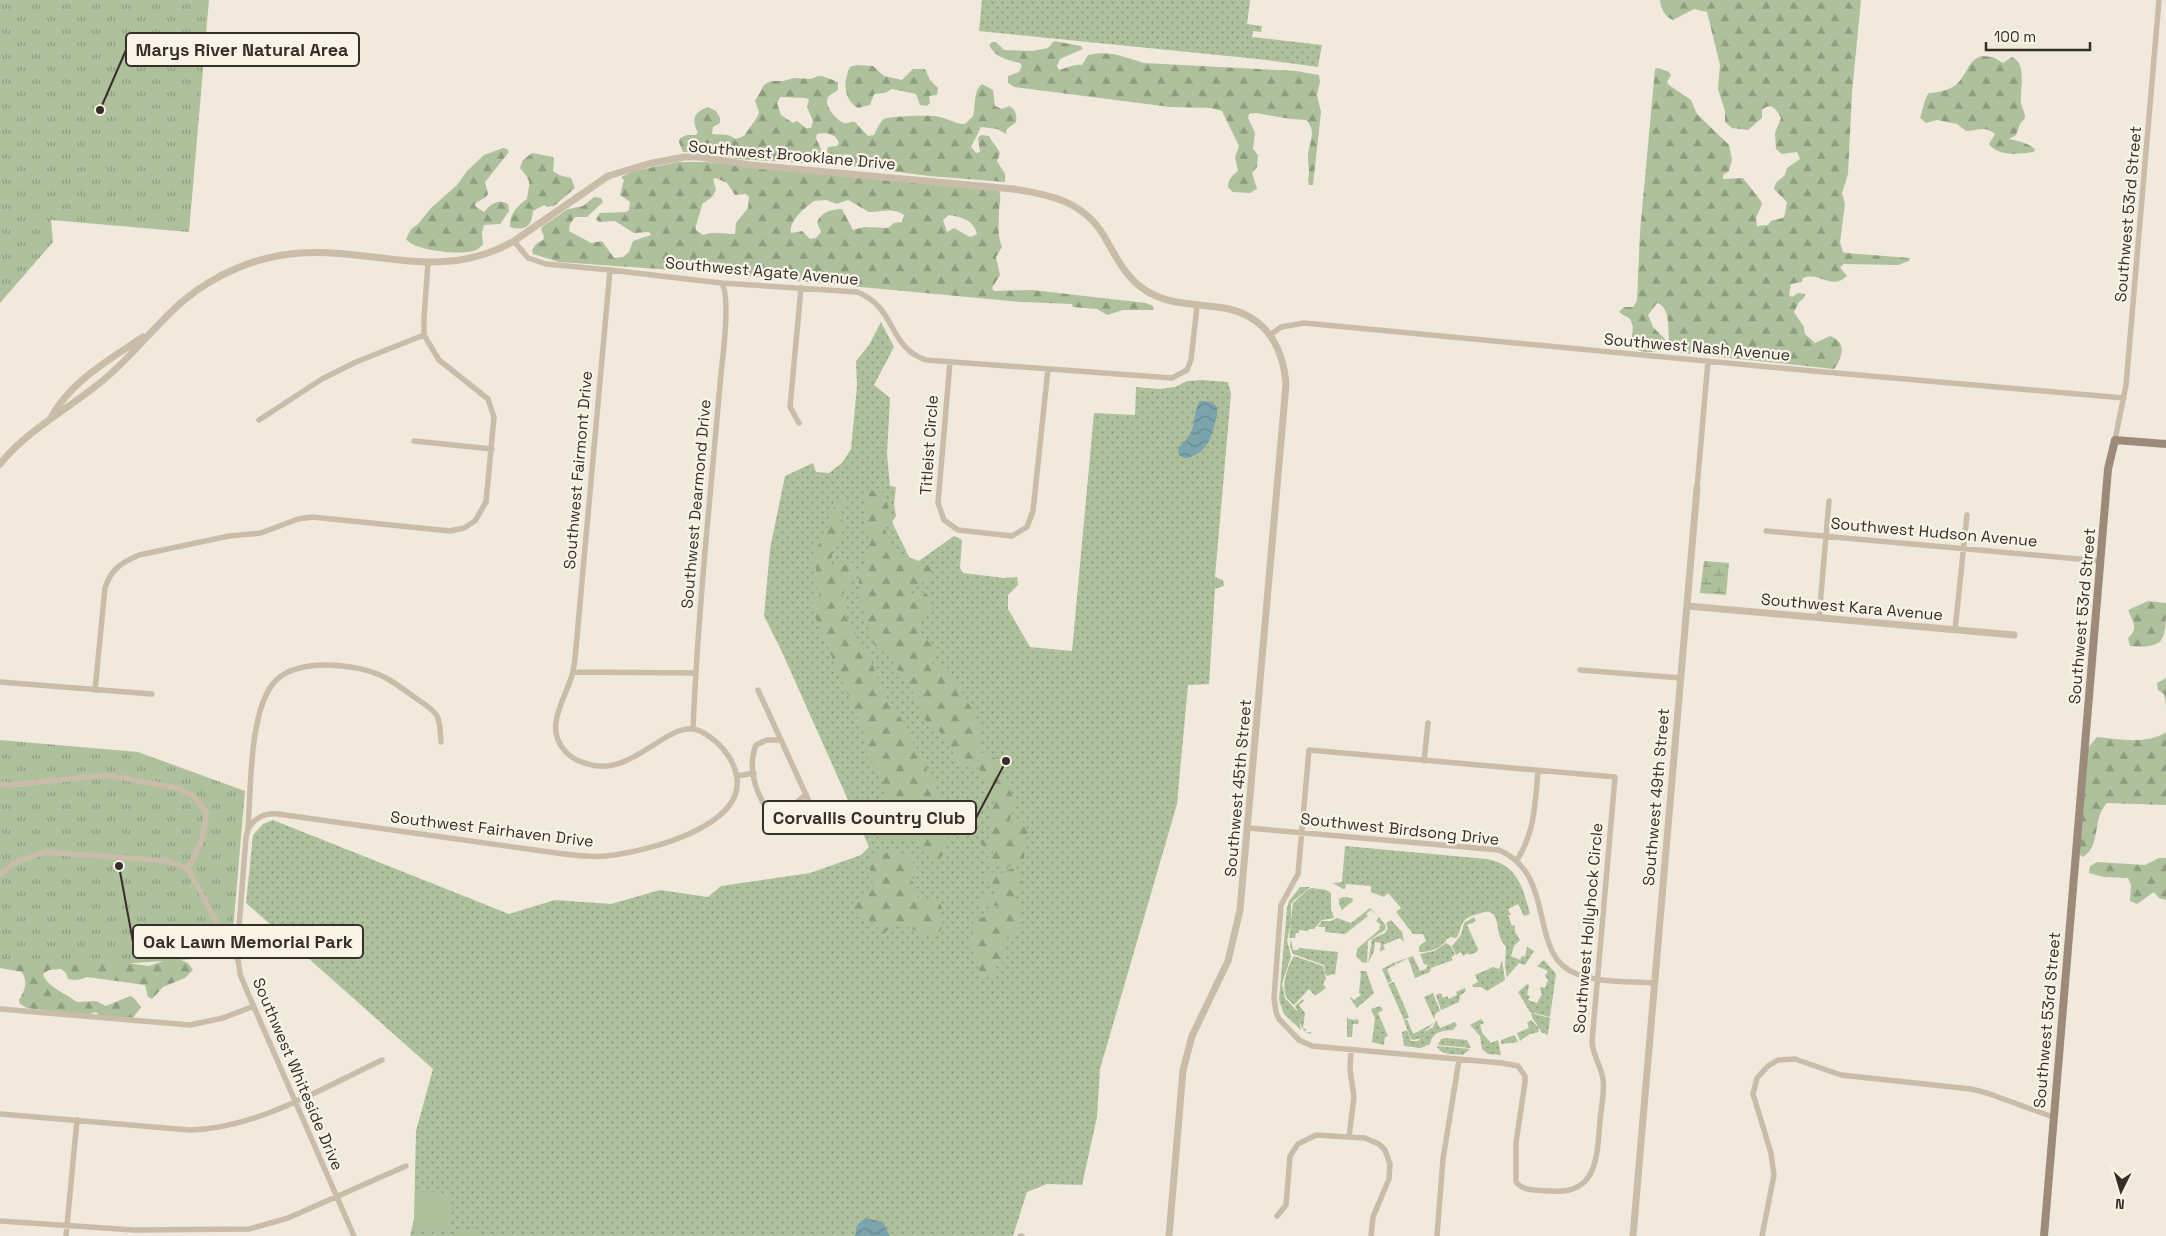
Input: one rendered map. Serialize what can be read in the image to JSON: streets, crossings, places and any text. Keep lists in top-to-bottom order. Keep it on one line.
{"streets":{"main road":["Southwest 53rd Street"],"street":["Southwest Brooklane Drive","Southwest Agate Avenue","Southwest Nash Avenue","Titleist Circle","Southwest Fairmont Drive","Southwest Dearmond Drive","Southwest Hudson Avenue","Southwest Kara Avenue","Southwest 45th Street","Southwest 49th Street","Southwest Fairhaven Drive","Southwest Birdsong Drive","Southwest Hollyhock Circle","Southwest Whiteside Drive"]},"crossings":[["Southwest Brooklane Drive","Southwest Agate Avenue"],["Southwest Brooklane Drive","Southwest Nash Avenue"],["Southwest Brooklane Drive","Southwest 45th Street"],["Southwest 53rd Street","Southwest Nash Avenue"],["Southwest 53rd Street","Southwest Hudson Avenue"],["Southwest Agate Avenue","Titleist Circle"],["Southwest Agate Avenue","Southwest Fairmont Drive"],["Southwest Agate Avenue","Southwest Dearmond Drive"],["Southwest Nash Avenue","Southwest 45th Street"],["Southwest Nash Avenue","Southwest 49th Street"],["Southwest Kara Avenue","Southwest 49th Street"],["Southwest 45th Street","Southwest Birdsong Drive"],["Southwest 49th Street","Southwest Birdsong Drive"],["Southwest Fairhaven Drive","Southwest Whiteside Drive"],["Southwest Birdsong Drive","Southwest Hollyhock Circle"]],"places":["Marys River Natural Area","Corvallis Country Club","Oak Lawn Memorial Park"],"scale_bar":"100 m","north":"bottom"}
